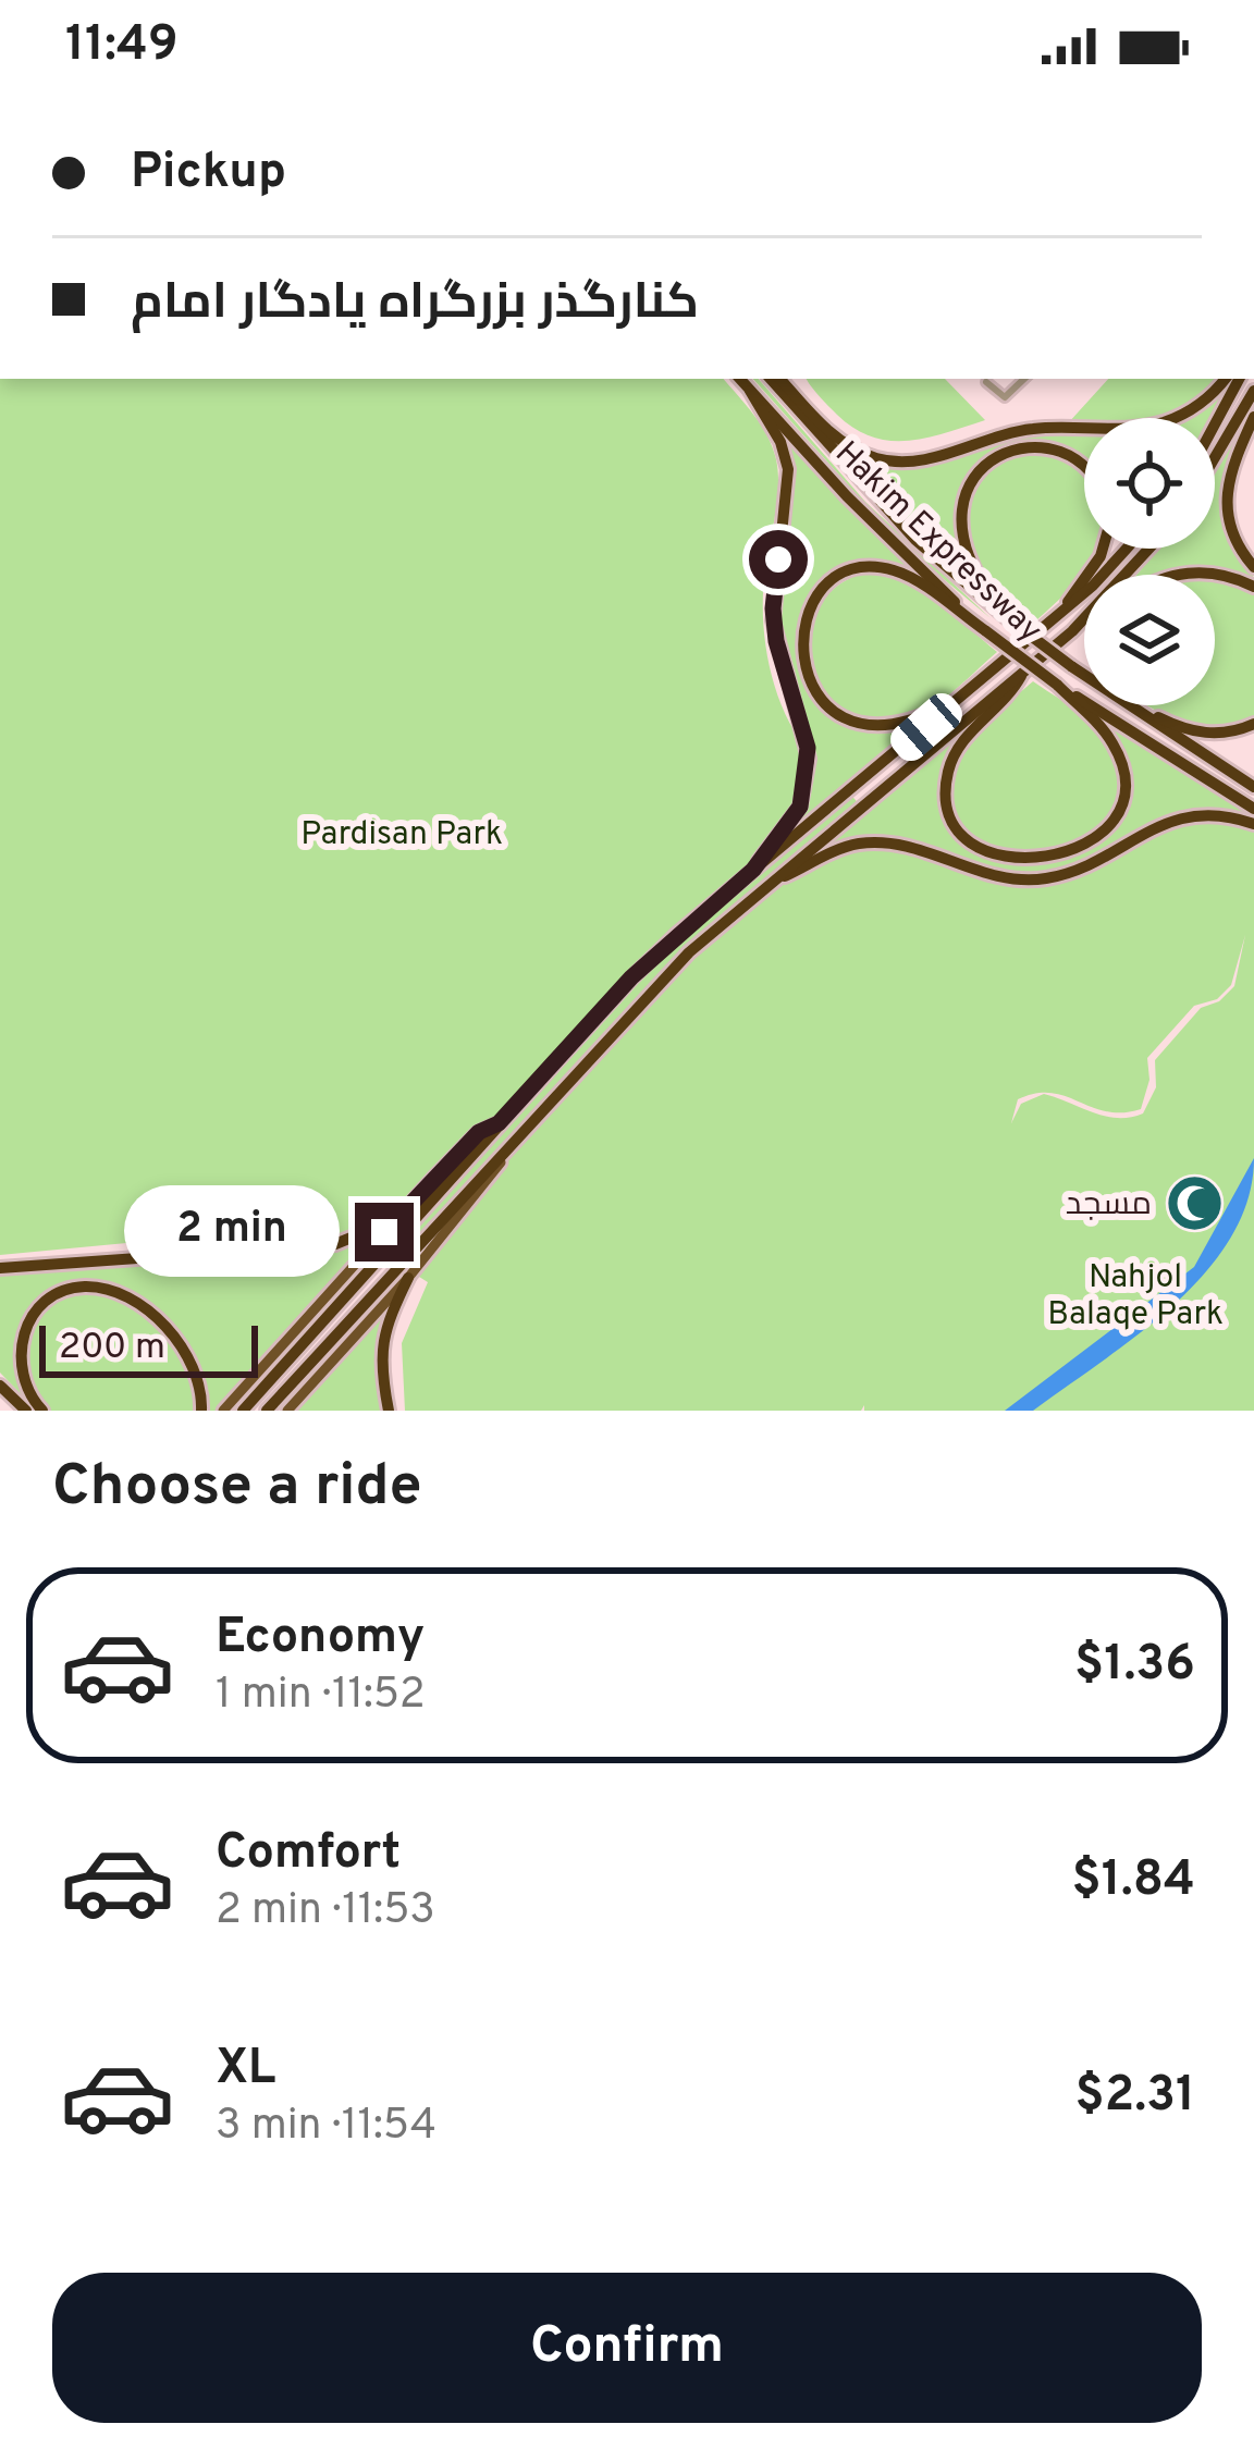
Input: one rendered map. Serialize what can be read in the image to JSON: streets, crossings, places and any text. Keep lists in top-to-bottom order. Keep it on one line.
{"streets":{"highway":["Hakim Expressway"]},"parks":["Pardisan Park","Nahjol Balaqe Park"],"places":{"mosque":["مسجد"]},"scale_bar":"200 m","page":{"status":"11:49","banner":["Pickup","کنارگذر بزرگراه یادگار امام"],"bubble":"2 min","scale":"200 m","heading":"Choose a ride","list":[{"name":"Economy","note":"1 min · 11:52","value":"$1.36"},{"name":"Comfort","note":"2 min · 11:53","value":"$1.84"},{"name":"XL","note":"3 min · 11:54","value":"$2.31"}],"buttons":"Confirm"}}
